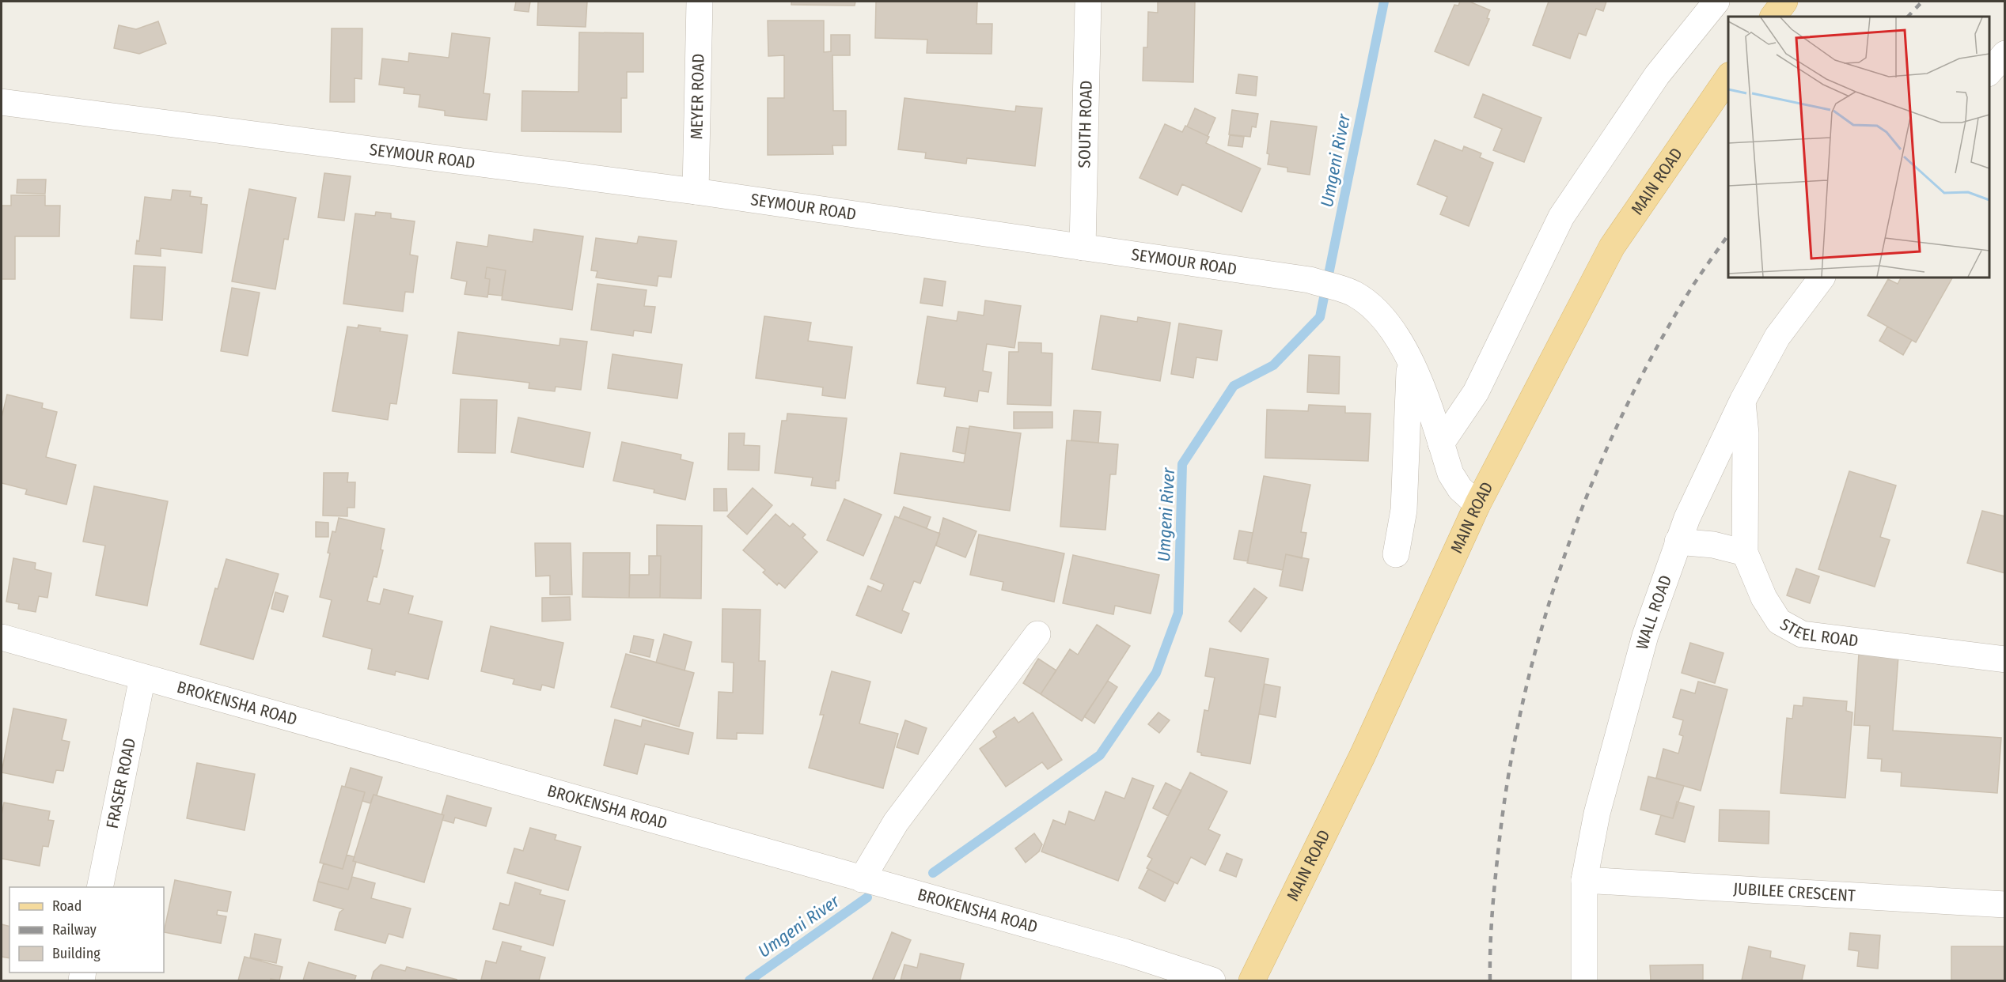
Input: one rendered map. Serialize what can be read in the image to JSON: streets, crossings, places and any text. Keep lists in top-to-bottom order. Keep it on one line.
{"streets":{"main road":["MAIN ROAD"],"street":["MEYER ROAD","SOUTH ROAD","SEYMOUR ROAD","WALL ROAD","STEEL ROAD","BROKENSHA ROAD","FRASER ROAD","JUBILEE CRESCENT"]},"crossings":[["MEYER ROAD","SEYMOUR ROAD"],["SOUTH ROAD","SEYMOUR ROAD"],["SEYMOUR ROAD","MAIN ROAD"],["WALL ROAD","STEEL ROAD"],["WALL ROAD","JUBILEE CRESCENT"],["BROKENSHA ROAD","FRASER ROAD"]],"water":["Umgeni River"],"legend":["Road","Railway","Building"]}
